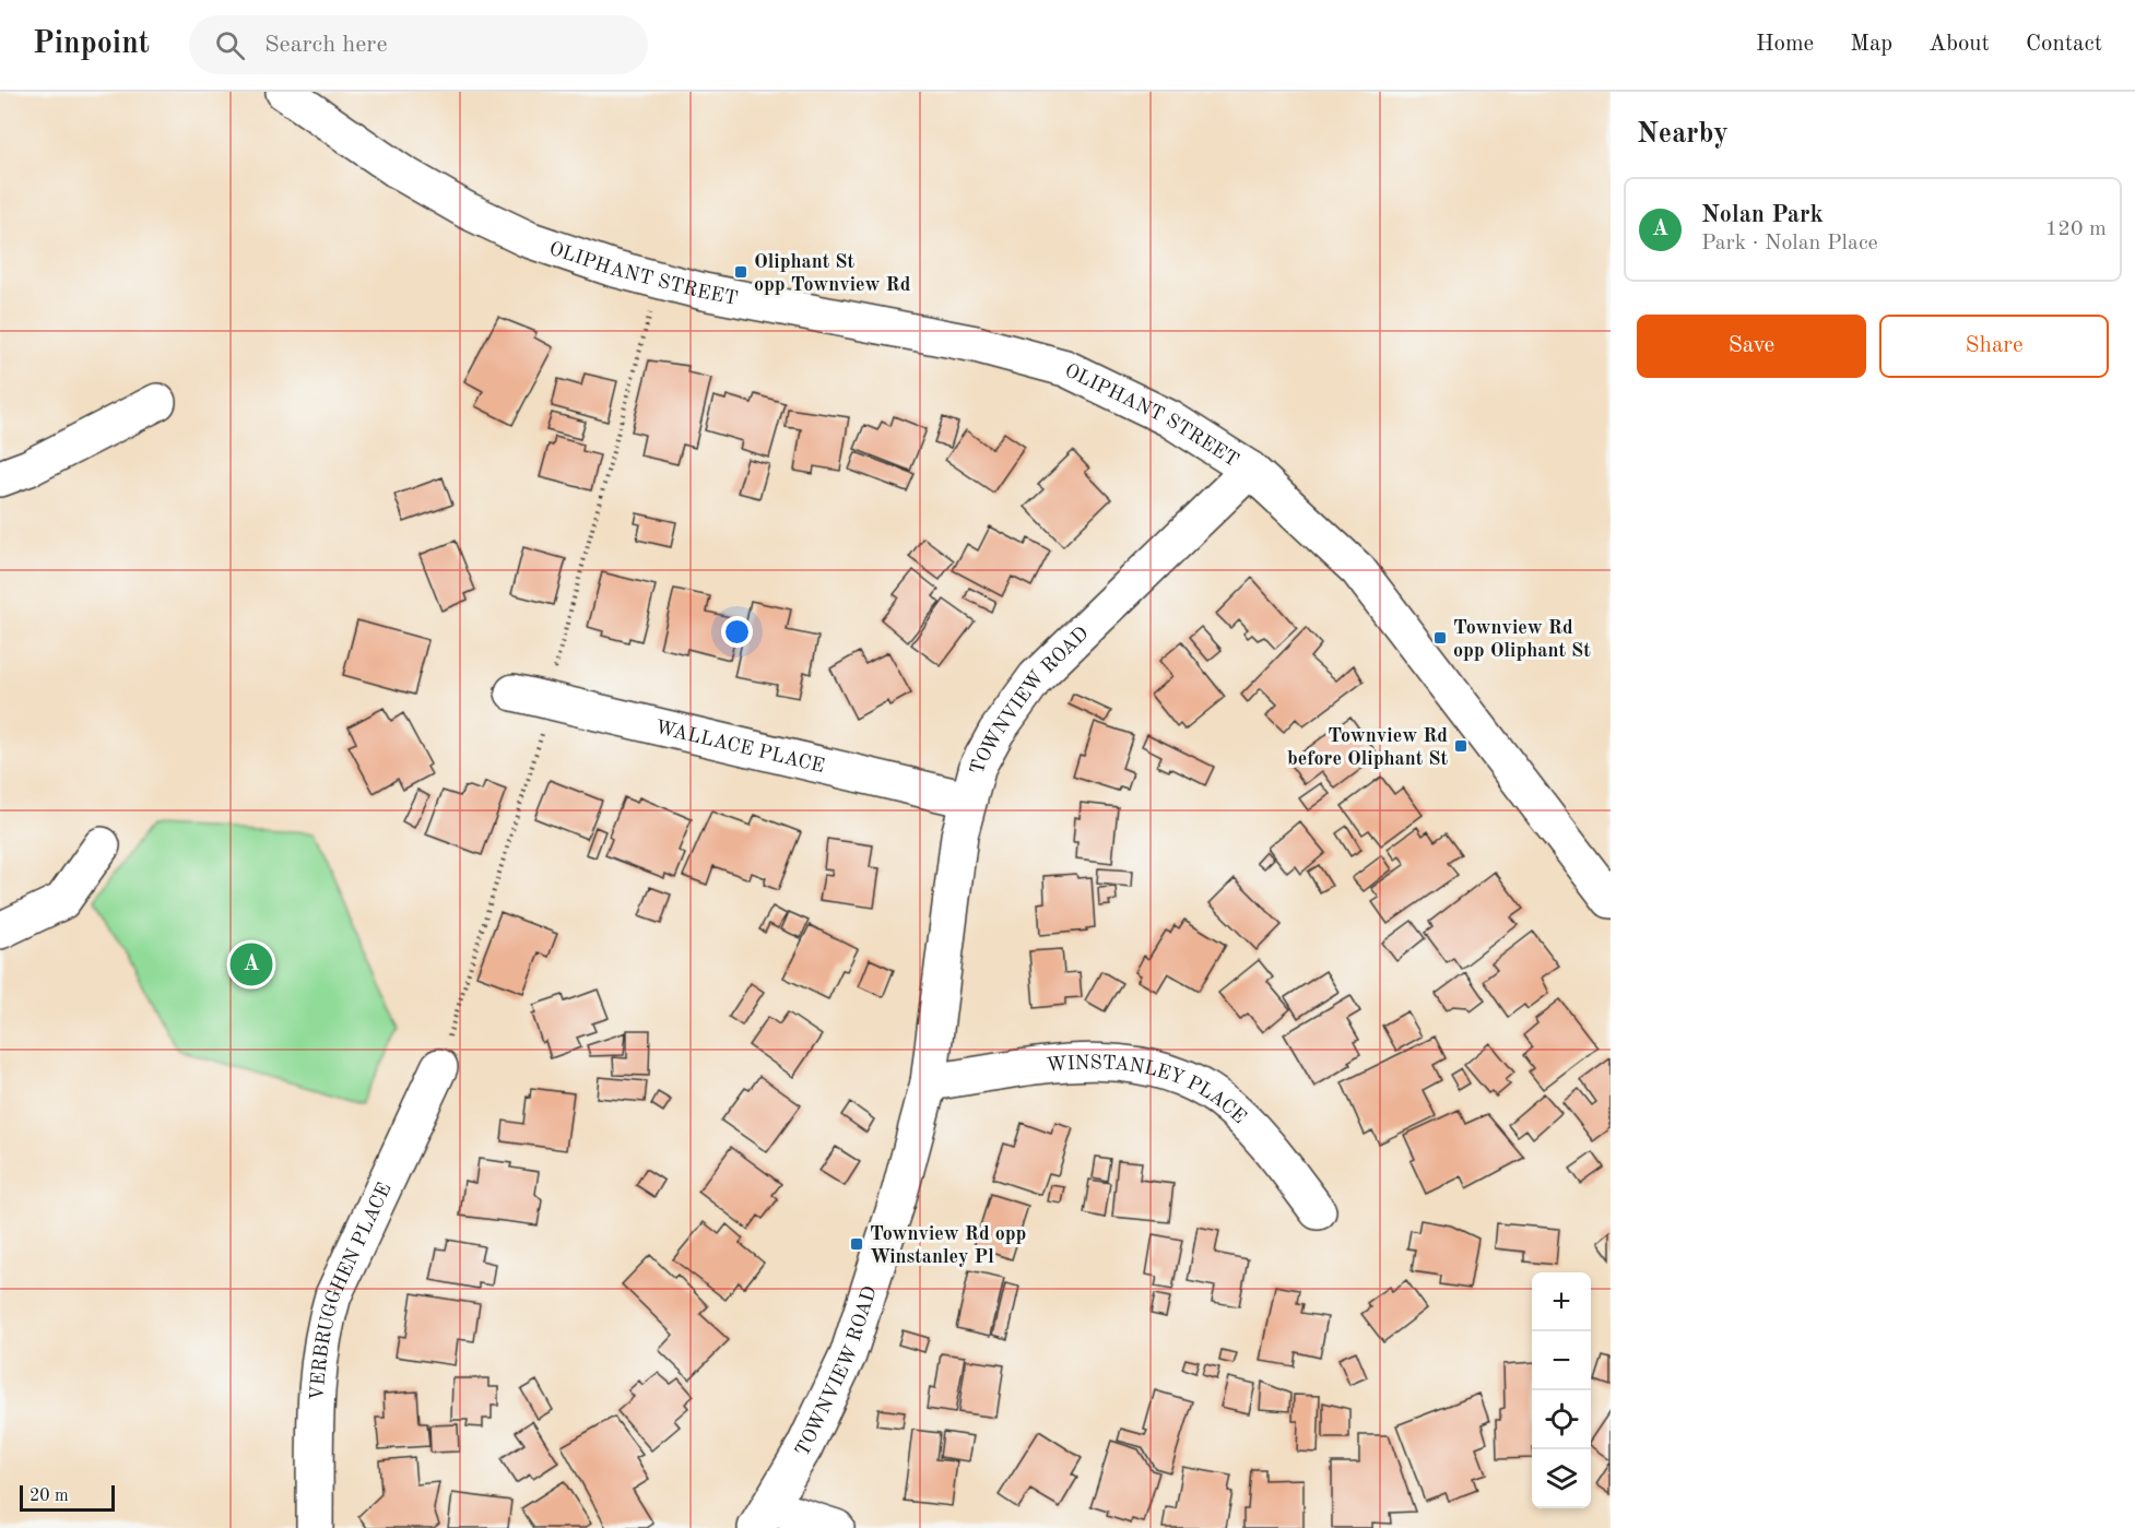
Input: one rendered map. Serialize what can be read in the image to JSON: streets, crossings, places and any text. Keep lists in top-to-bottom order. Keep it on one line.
{"streets":{"street":["OLIPHANT STREET","TOWNVIEW ROAD","WALLACE PLACE","WINSTANLEY PLACE","VERBRUGGHEN PLACE"]},"crossings":[["OLIPHANT STREET","TOWNVIEW ROAD"],["TOWNVIEW ROAD","WALLACE PLACE"],["TOWNVIEW ROAD","WINSTANLEY PLACE"]],"places":{"transit":["Oliphant St opp Townview Rd","Townview Rd opp Oliphant St","Townview Rd before Oliphant St","Townview Rd opp Winstanley Pl"]},"scale_bar":"20 m","page":{"header":"Pinpoint","search":"Search here","nav":["Home","Map","About","Contact"],"heading":"Nearby","list":[{"mark":"A","name":"Nolan Park","note":"Park · Nolan Place","value":"120 m"}],"buttons":["Save","Share"],"pins":"A","map_buttons":["+","−"],"scale":"20 m"}}
